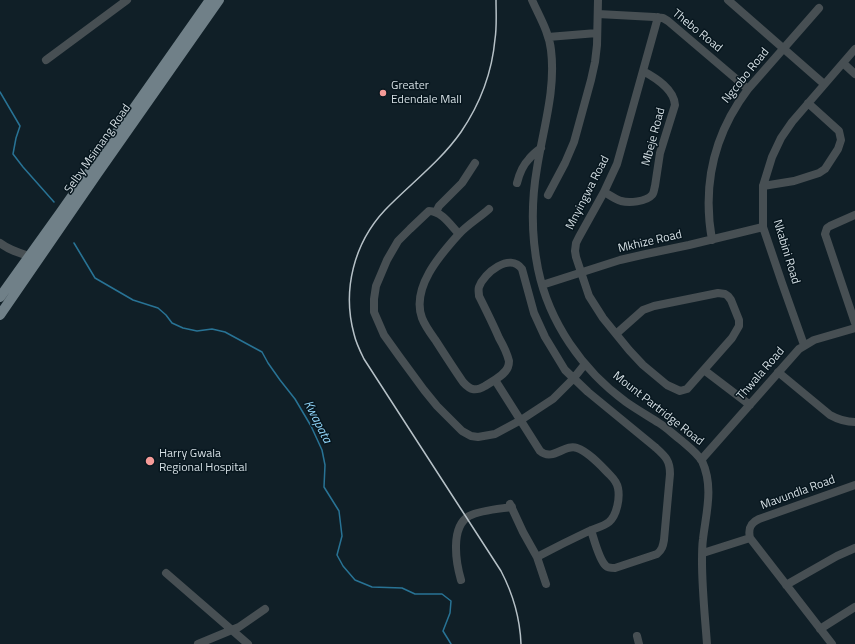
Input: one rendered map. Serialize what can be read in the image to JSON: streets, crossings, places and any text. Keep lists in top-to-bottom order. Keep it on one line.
{"streets":{"main road":["Selby Msimang Road"],"street":["Thebo Road","Ngcobo Road","Mbeje Road","Mnyingwa Road","Mkhize Road","Nkabini Road","Thwala Road","Mount Partridge Road","Mavundla Road"]},"crossings":[["Thebo Road","Ngcobo Road"],["Thebo Road","Mnyingwa Road"],["Ngcobo Road","Mkhize Road"],["Mbeje Road","Mnyingwa Road"],["Mnyingwa Road","Mkhize Road"],["Mkhize Road","Nkabini Road"],["Mkhize Road","Mount Partridge Road"],["Nkabini Road","Thwala Road"],["Thwala Road","Mount Partridge Road"]],"water":["Kwapata"],"places":["Greater Edendale Mall","Harry Gwala Regional Hospital"]}
